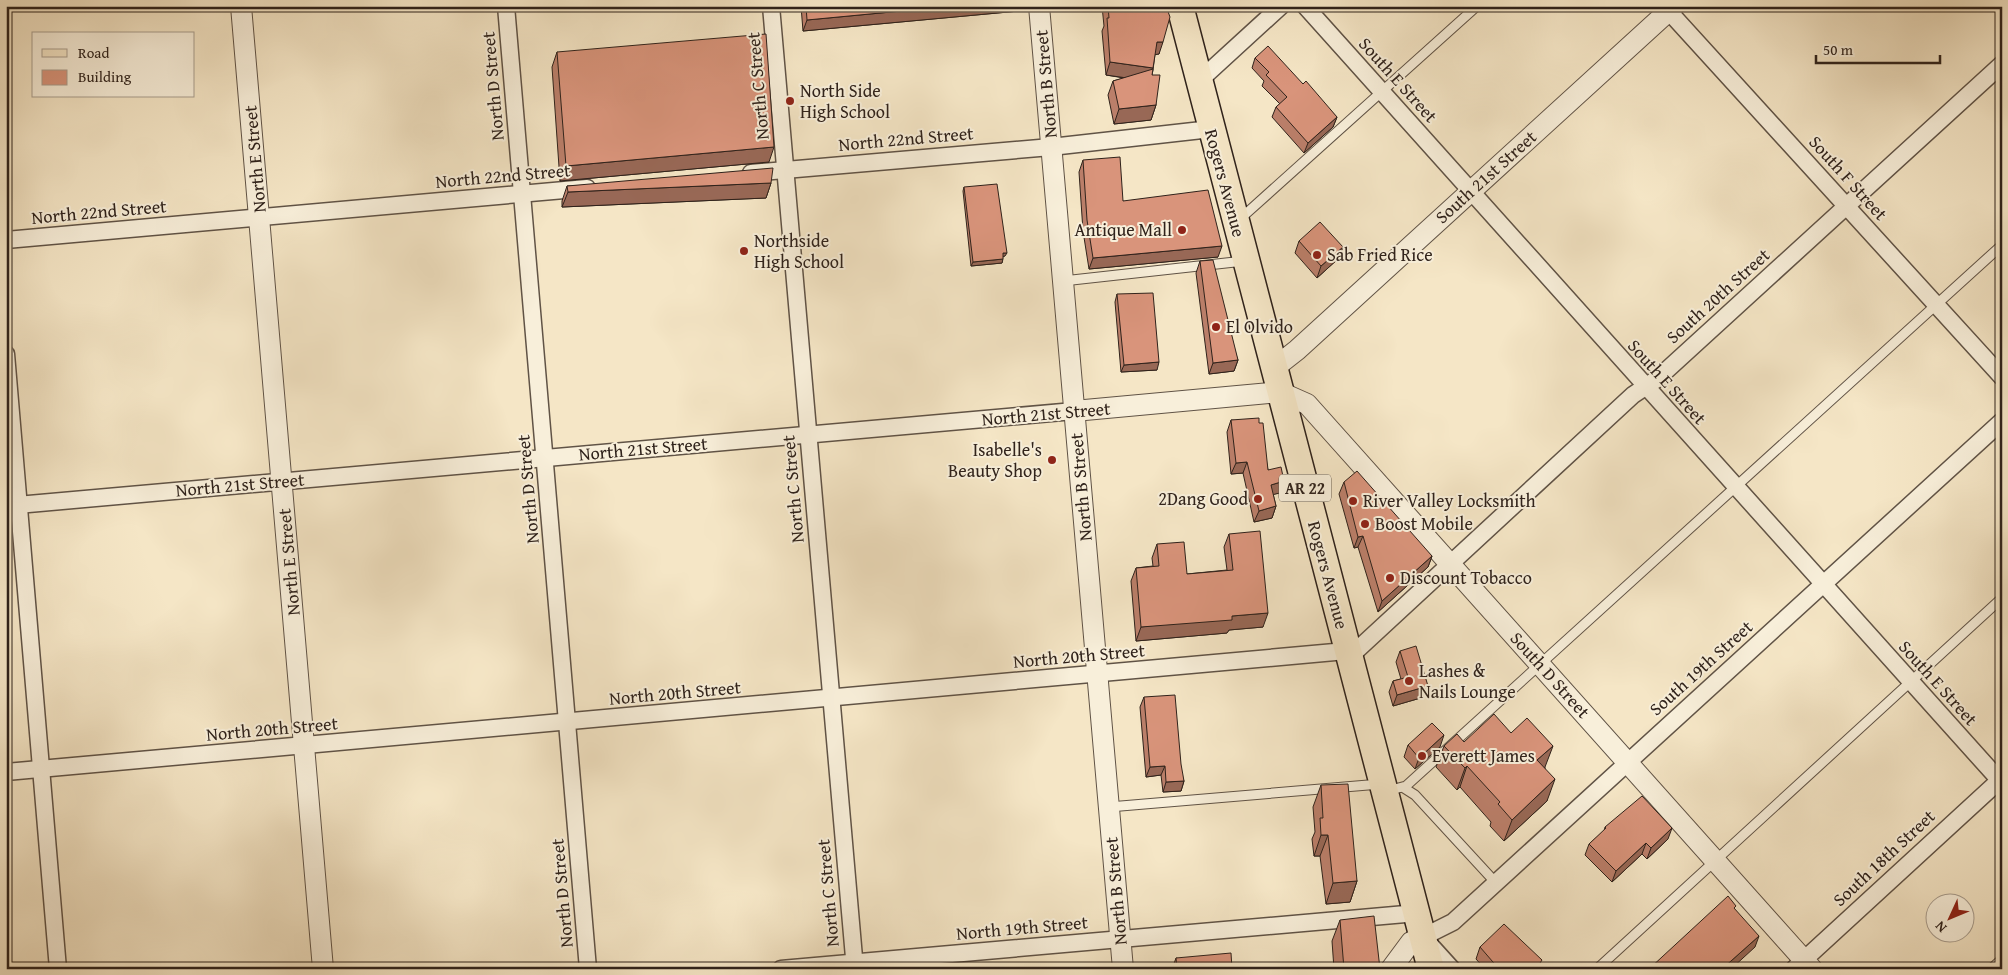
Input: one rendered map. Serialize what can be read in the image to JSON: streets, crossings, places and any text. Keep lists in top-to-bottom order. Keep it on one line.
{"streets":{"main road":["Rogers Avenue","AR 22"],"street":["South E Street","North B Street","North D Street","North C Street","North 22nd Street","North E Street","South 21st Street","South F Street","South 20th Street","North 21st Street","North 20th Street","South 19th Street","South D Street","South 18th Street","North 19th Street"]},"crossings":[["South E Street","South 21st Street"],["South E Street","South 20th Street"],["South E Street","South 19th Street"],["South E Street","South 18th Street"],["North B Street","North 22nd Street"],["North B Street","North 21st Street"],["North B Street","North 20th Street"],["North B Street","North 19th Street"],["North D Street","North 22nd Street"],["North D Street","North 21st Street"],["North D Street","North 20th Street"],["North C Street","North 22nd Street"],["North C Street","North 21st Street"],["North C Street","North 20th Street"],["North C Street","North 19th Street"],["North 22nd Street","North E Street"],["North 22nd Street","Rogers Avenue"],["North E Street","North 21st Street"],["North E Street","North 20th Street"],["South 21st Street","South F Street"],["South 21st Street","Rogers Avenue"],["South 21st Street","North 21st Street"],["South 21st Street","South D Street"],["South F Street","South 20th Street"],["Rogers Avenue","South 20th Street"],["Rogers Avenue","North 21st Street"],["Rogers Avenue","North 20th Street"],["Rogers Avenue","South 19th Street"],["Rogers Avenue","South D Street"],["Rogers Avenue","North 19th Street"],["South 20th Street","North 20th Street"],["South 20th Street","South D Street"],["North 21st Street","South D Street"],["South 19th Street","South D Street"],["South 19th Street","North 19th Street"],["South D Street","South 18th Street"]],"places":["North Side High School","Antique Mall","Northside High School","Sab Fried Rice","El Olvido","Isabelle's Beauty Shop","2Dang Good","River Valley Locksmith","Boost Mobile","Discount Tobacco","Lashes & Nails Lounge","Everett James"],"legend":["Road","Building"],"scale_bar":"50 m","north":"bottom left"}
